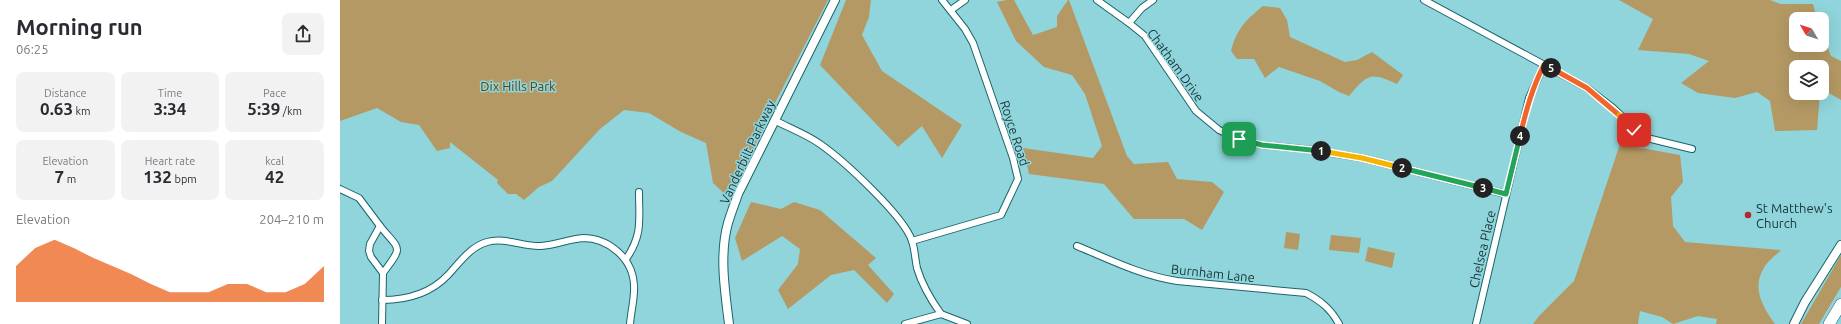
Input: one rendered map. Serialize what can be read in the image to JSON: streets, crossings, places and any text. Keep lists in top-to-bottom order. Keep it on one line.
{"streets":{"main road":["Vanderbilt Parkway"],"street":["Chatham Drive","Royce Road","Chelsea Place","Burnham Lane"]},"crossings":[["Chatham Drive","Chelsea Place"]],"parks":["Dix Hills Park"],"places":["St Matthew's Church"],"north":"top left","page":{"heading":["Morning run","06:25"],"pins":["5","4","1","2","3"],"stats":[["Distance","0.63 km"],["Time","3:34"],["Pace","5:39 /km"],["Elevation","7 m"],["Heart rate","132 bpm"],["kcal","42"]],"chart":["Elevation","204–210 m"]}}
